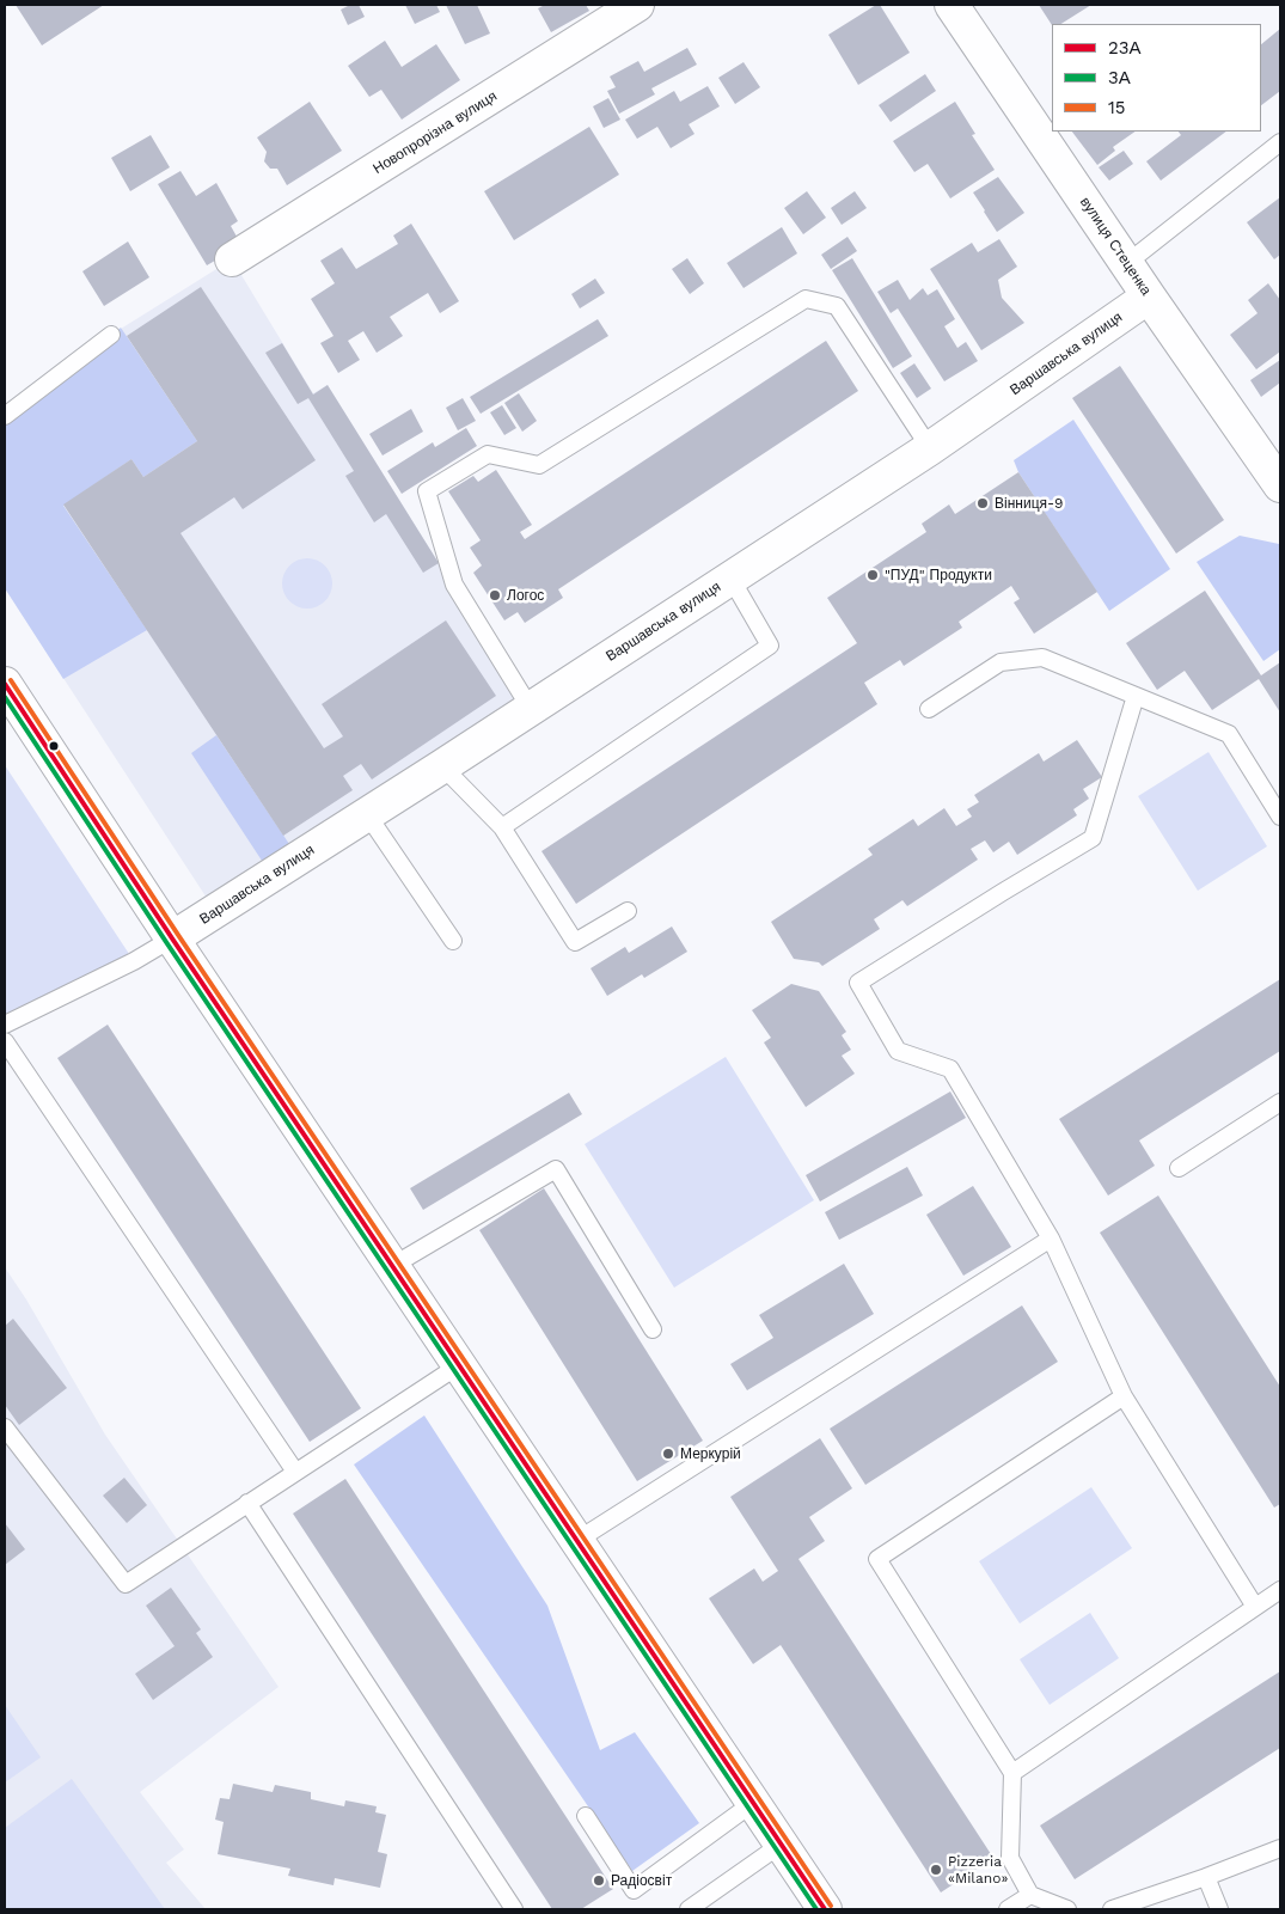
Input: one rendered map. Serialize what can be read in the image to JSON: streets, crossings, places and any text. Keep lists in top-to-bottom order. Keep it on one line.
{"streets":{"street":["Новопрорізна вулиця","вулиця Стеценка","Варшавська вулиця"]},"crossings":[["вулиця Стеценка","Варшавська вулиця"]],"places":["Вінниця-9","\"ПУД\" Продукти","Логос","Меркурій","Pizzeria «Milano»","Радіосвіт"],"lines":["transit line 15","transit line 23А","transit line 3А"],"legend":["23А","3А","15"]}
